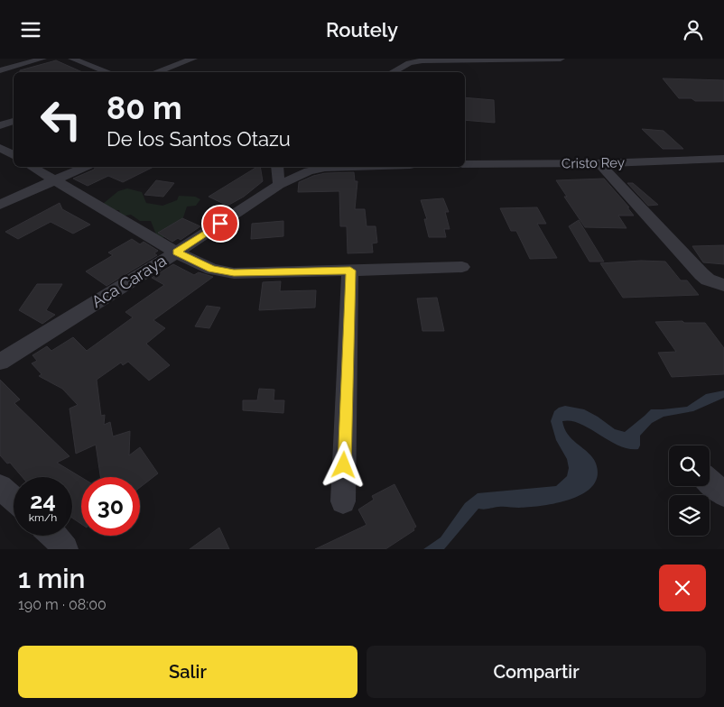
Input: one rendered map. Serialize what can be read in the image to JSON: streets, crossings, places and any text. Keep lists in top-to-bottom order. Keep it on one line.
{"streets":{"street":["Cristo Rey","Aca Caraya"]},"page":{"header":"Routely","turn":["80 m","De los Santos Otazu"],"speed":"24 km/h","limit":"30","heading":["1 min","190 m · 08:00"],"buttons":["Salir","Compartir"]}}
